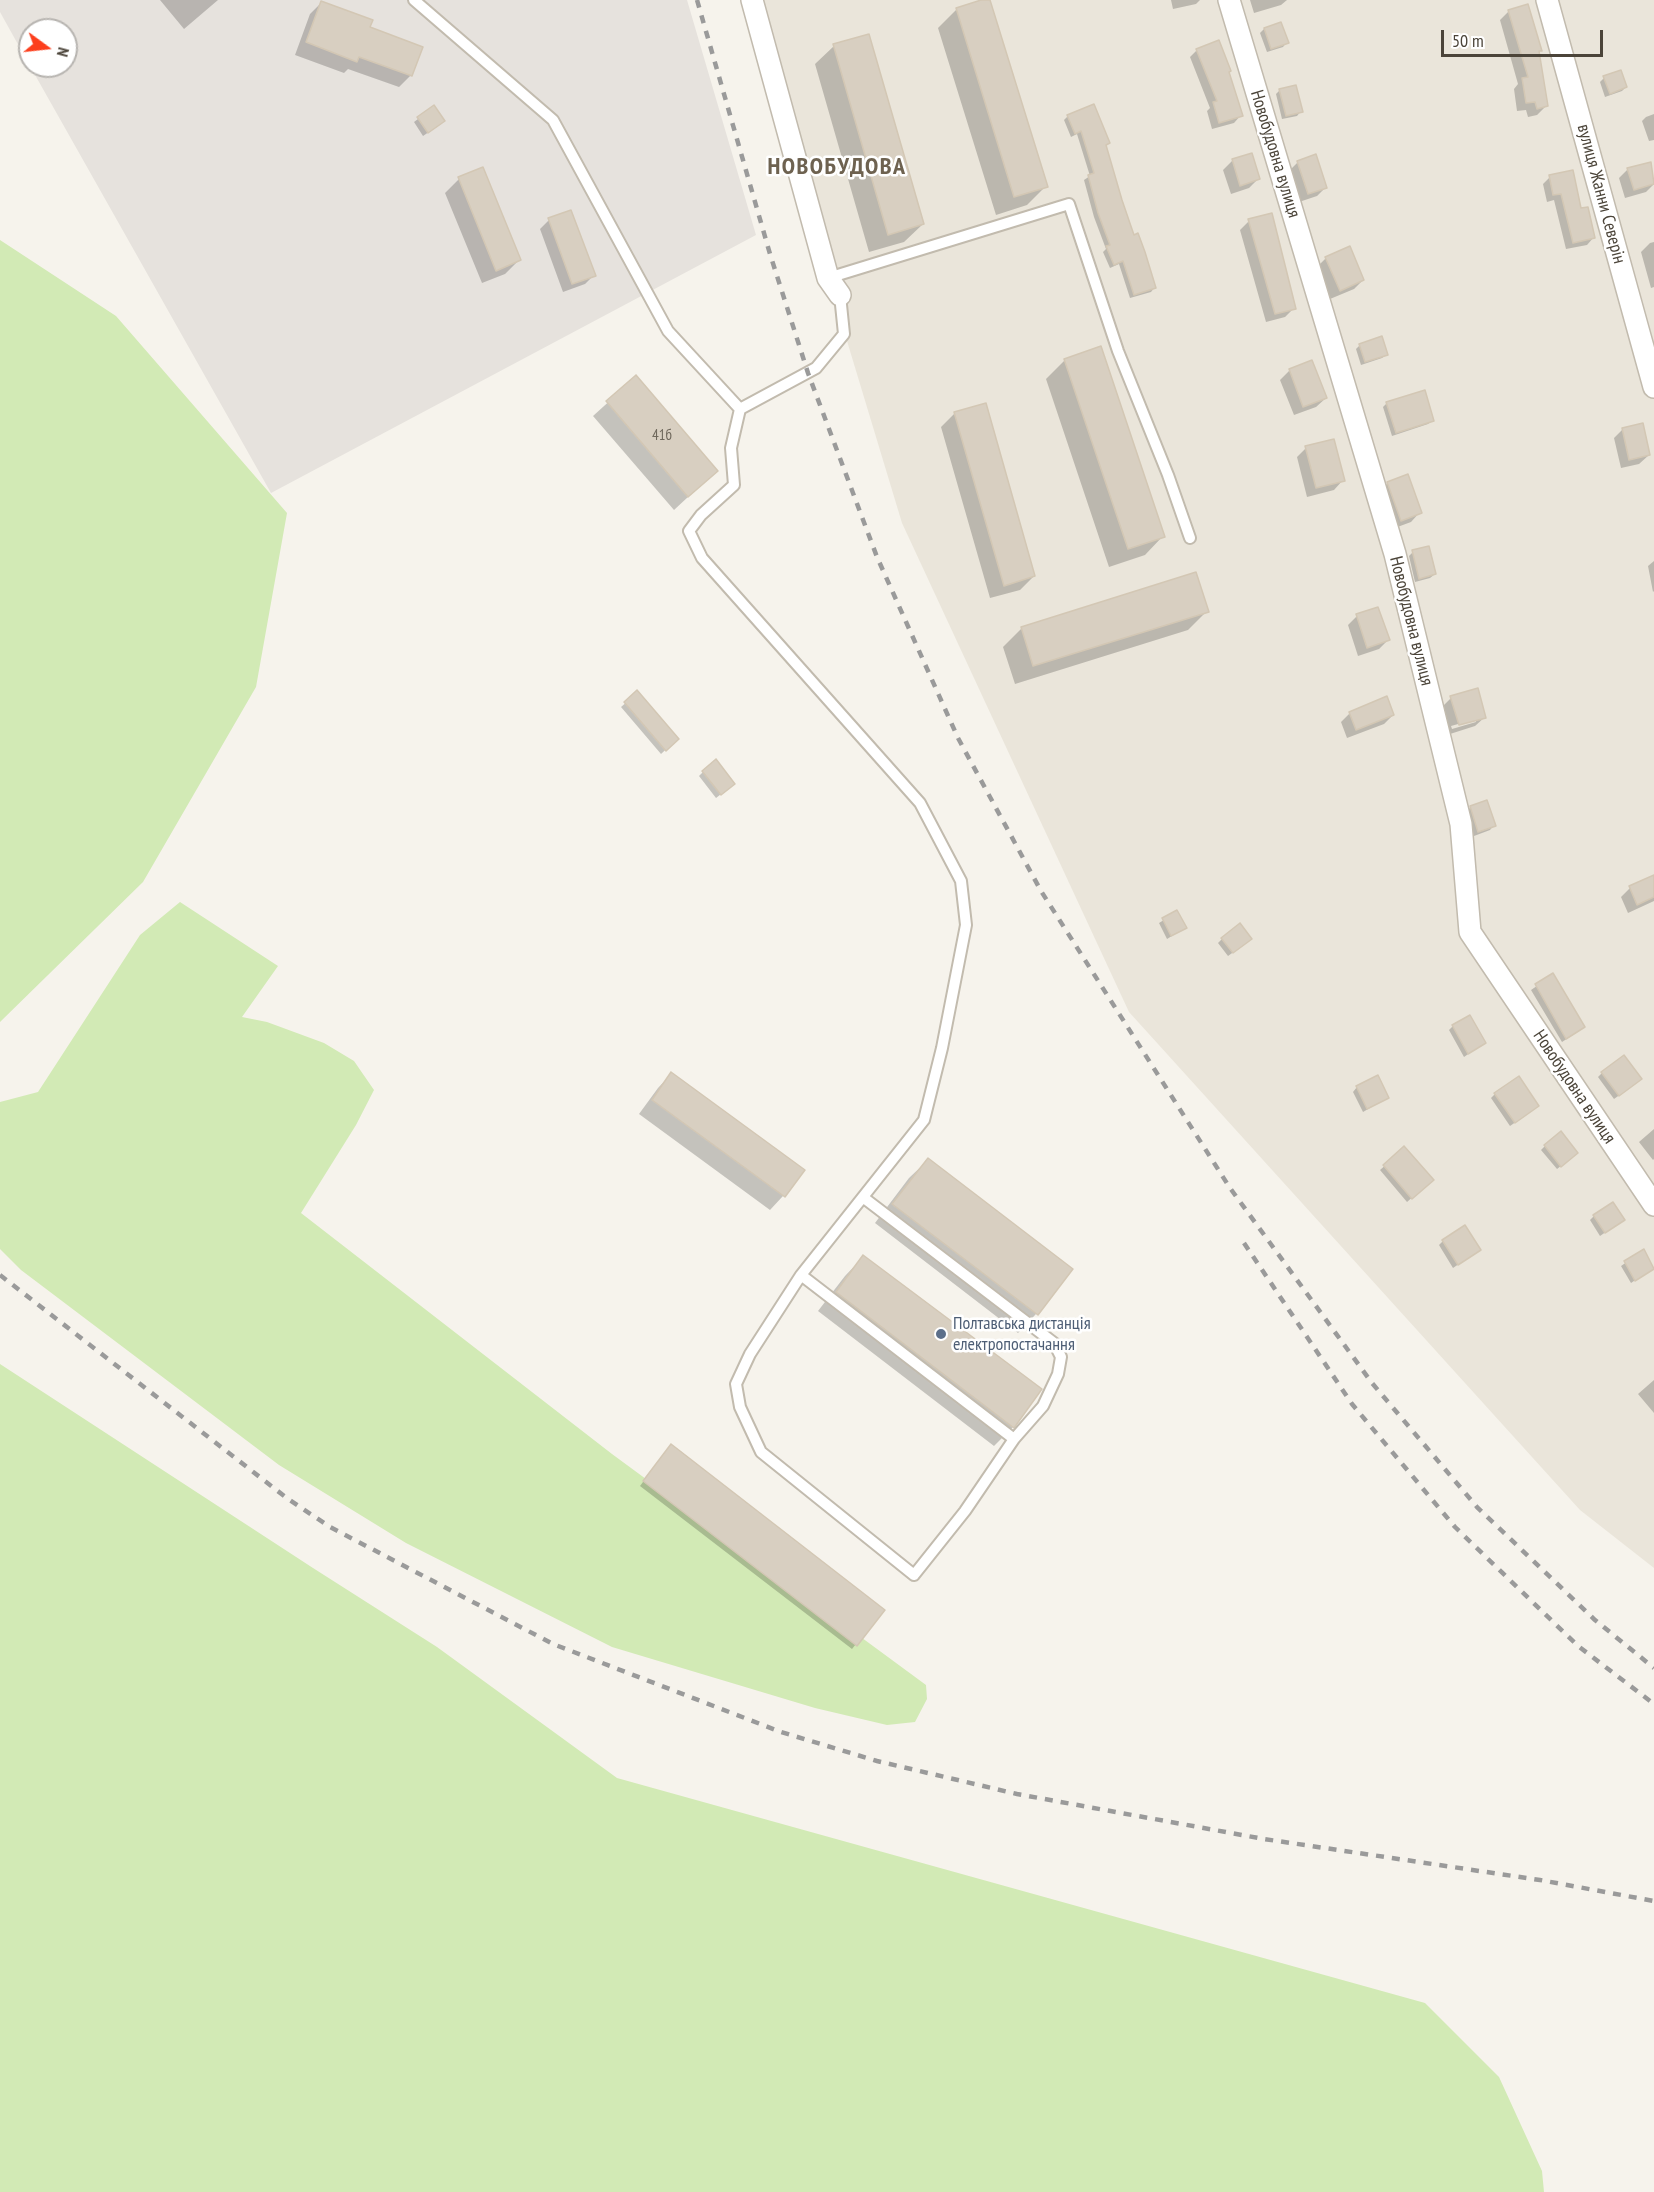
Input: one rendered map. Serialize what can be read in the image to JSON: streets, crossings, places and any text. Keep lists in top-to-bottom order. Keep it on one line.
{"streets":{"street":["Новобудовна вулиця","вулиця Жанни Северін"]},"districts":["НОВОБУДОВА"],"places":["Полтавська дистанція електропостачання"],"house_numbers":["41б"],"scale_bar":"50 m","north":"right"}
